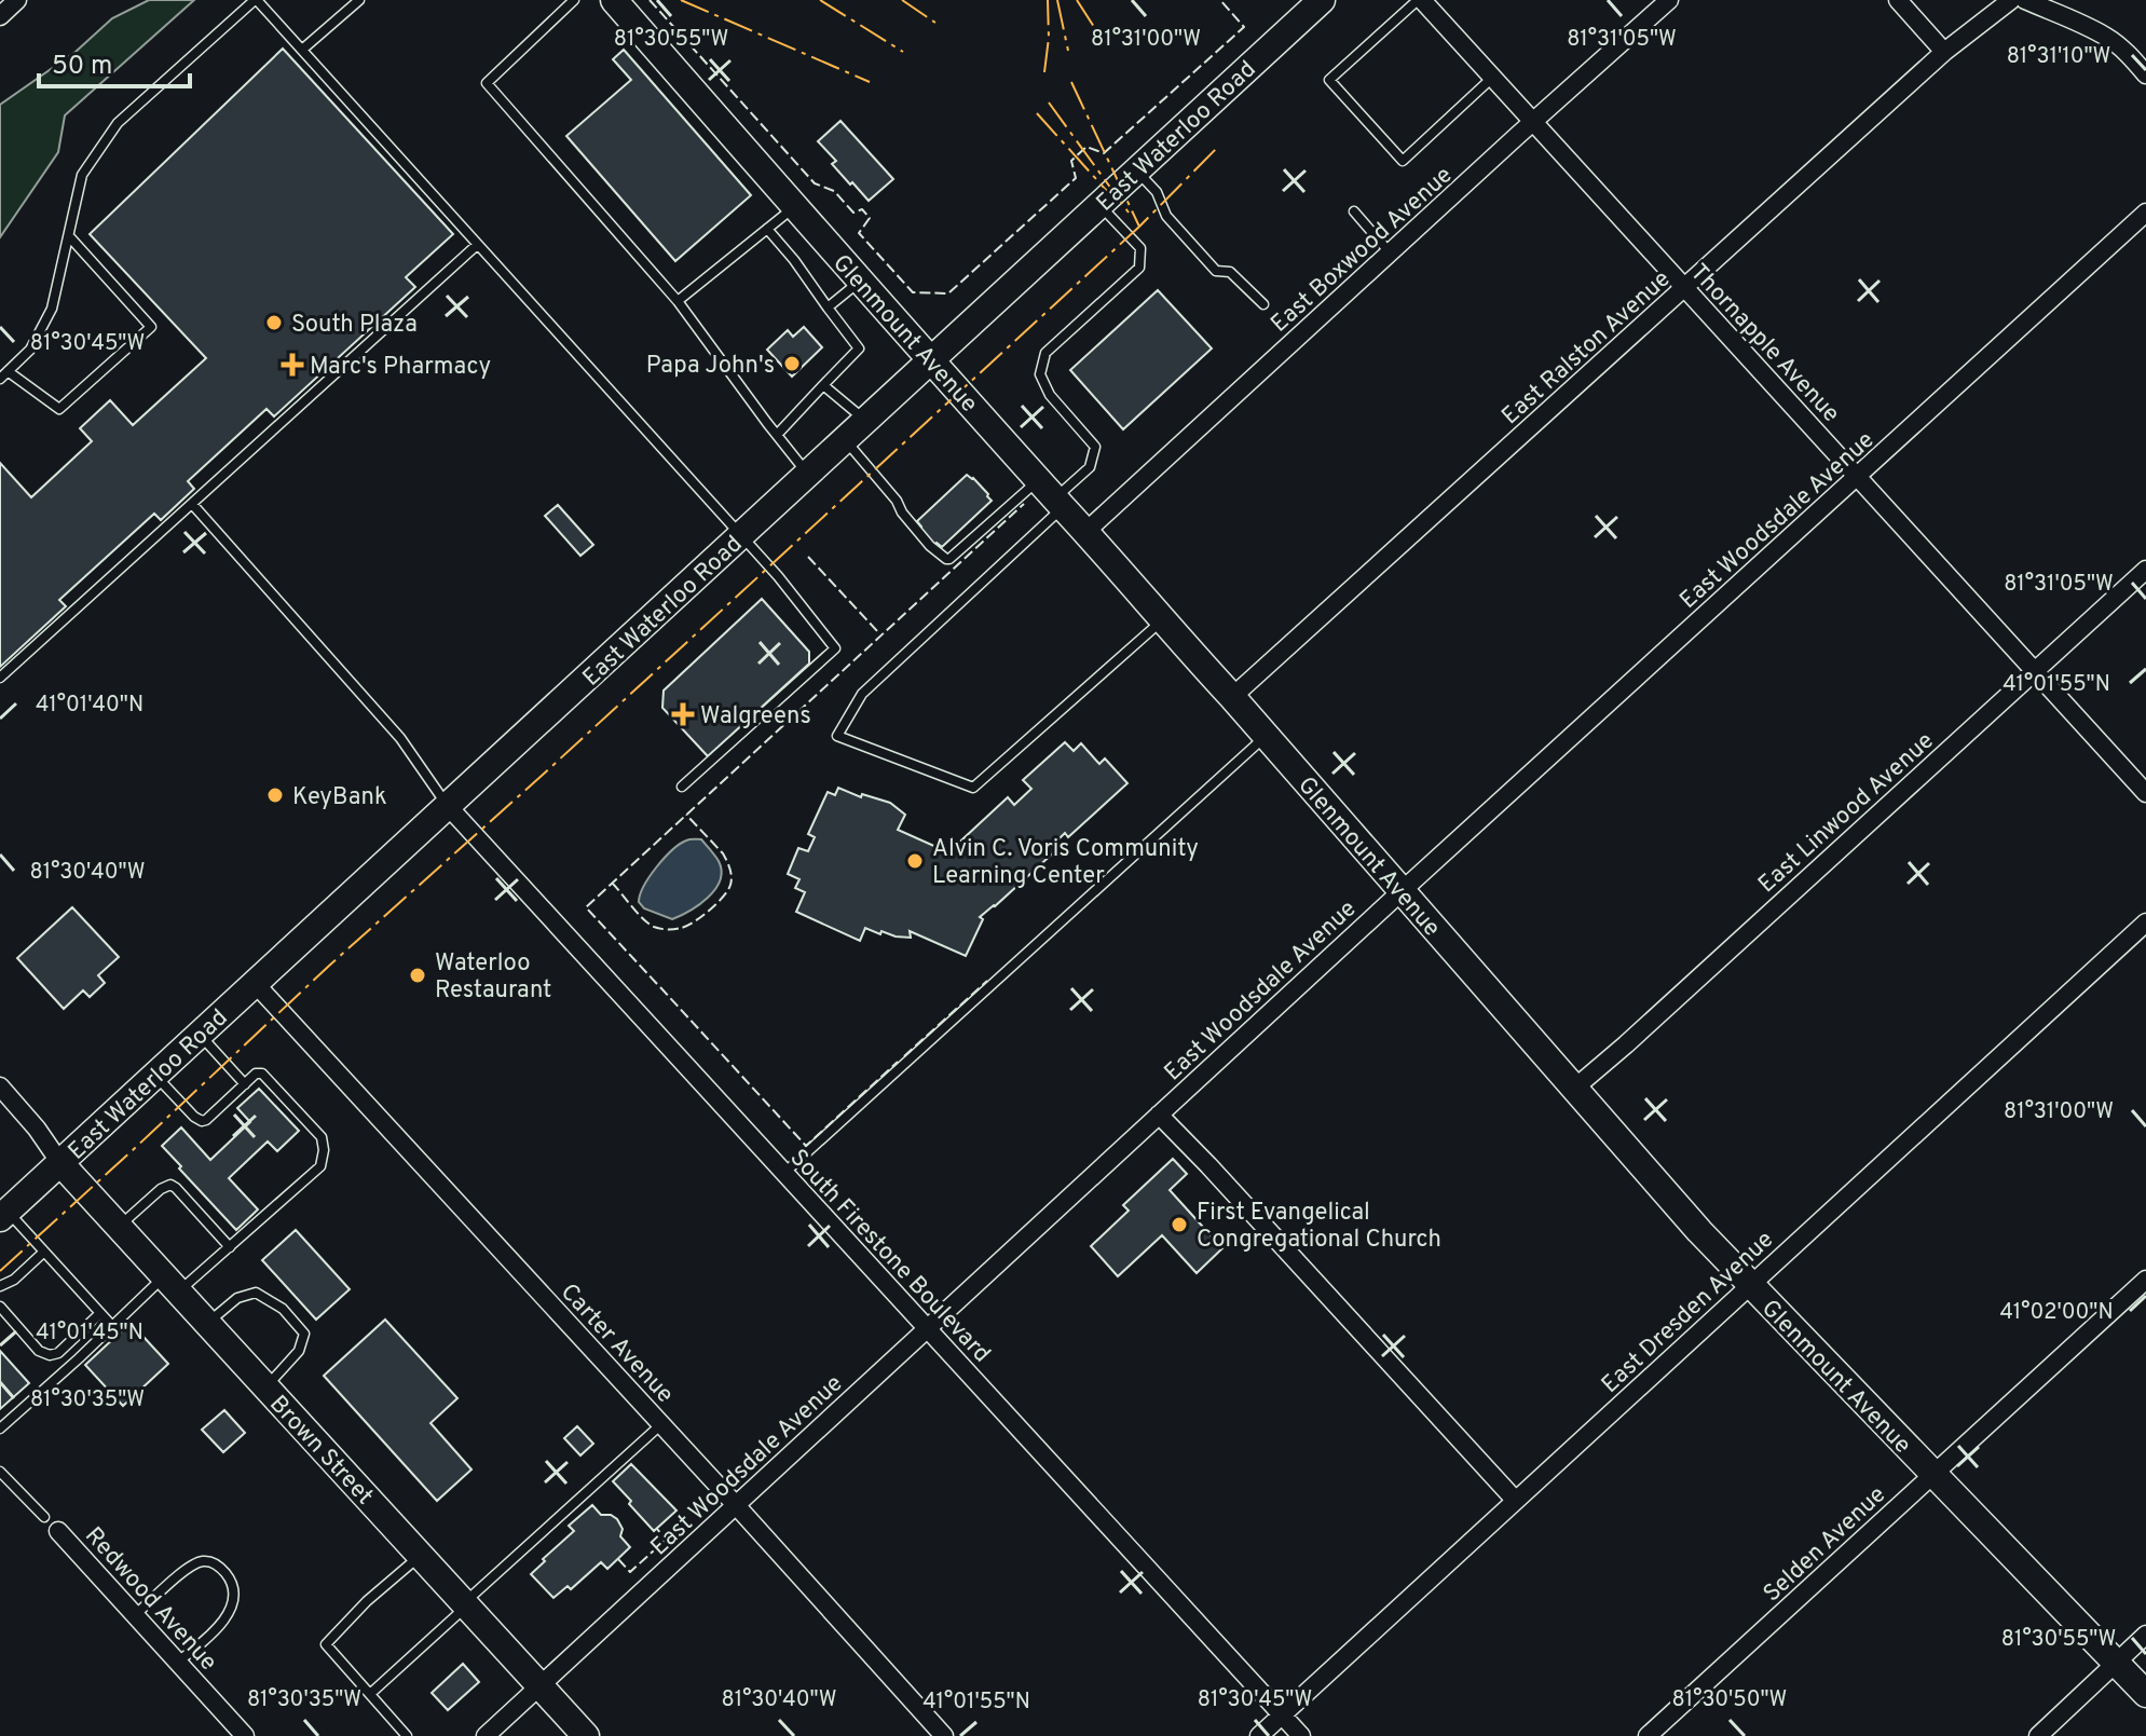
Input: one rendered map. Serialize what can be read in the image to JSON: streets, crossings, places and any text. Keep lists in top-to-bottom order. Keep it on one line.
{"streets":{"main road":["East Waterloo Road","Glenmount Avenue","Brown Street"],"street":["East Boxwood Avenue","Thornapple Avenue","East Ralston Avenue","East Woodsdale Avenue","East Linwood Avenue","South Firestone Boulevard","East Dresden Avenue","Carter Avenue","Selden Avenue","Redwood Avenue"]},"crossings":[["East Waterloo Road","Glenmount Avenue"],["East Waterloo Road","South Firestone Boulevard"],["East Waterloo Road","Carter Avenue"],["East Waterloo Road","Brown Street"],["East Boxwood Avenue","Glenmount Avenue"],["East Boxwood Avenue","Thornapple Avenue"],["Glenmount Avenue","East Ralston Avenue"],["Glenmount Avenue","East Woodsdale Avenue"],["Glenmount Avenue","East Linwood Avenue"],["Glenmount Avenue","East Dresden Avenue"],["Glenmount Avenue","Selden Avenue"],["Thornapple Avenue","East Ralston Avenue"],["Thornapple Avenue","East Woodsdale Avenue"],["Thornapple Avenue","East Linwood Avenue"],["East Woodsdale Avenue","South Firestone Boulevard"],["East Woodsdale Avenue","Carter Avenue"],["East Woodsdale Avenue","Brown Street"],["South Firestone Boulevard","East Dresden Avenue"]],"places":{"other":["South Plaza","Papa John's","KeyBank","Alvin C. Voris Community Learning Center","Waterloo Restaurant","First Evangelical Congregational Church"],"health":["Marc's Pharmacy","Walgreens"]},"scale_bar":"50 m","coordinates":["81°30'55\"W","81°31'00\"W","81°31'05\"W","81°31'10\"W","81°30'45\"W","41°01'55\"N","41°01'40\"N","81°30'40\"W","41°02'00\"N","41°01'45\"N","81°30'35\"W","81°30'50\"W"]}
